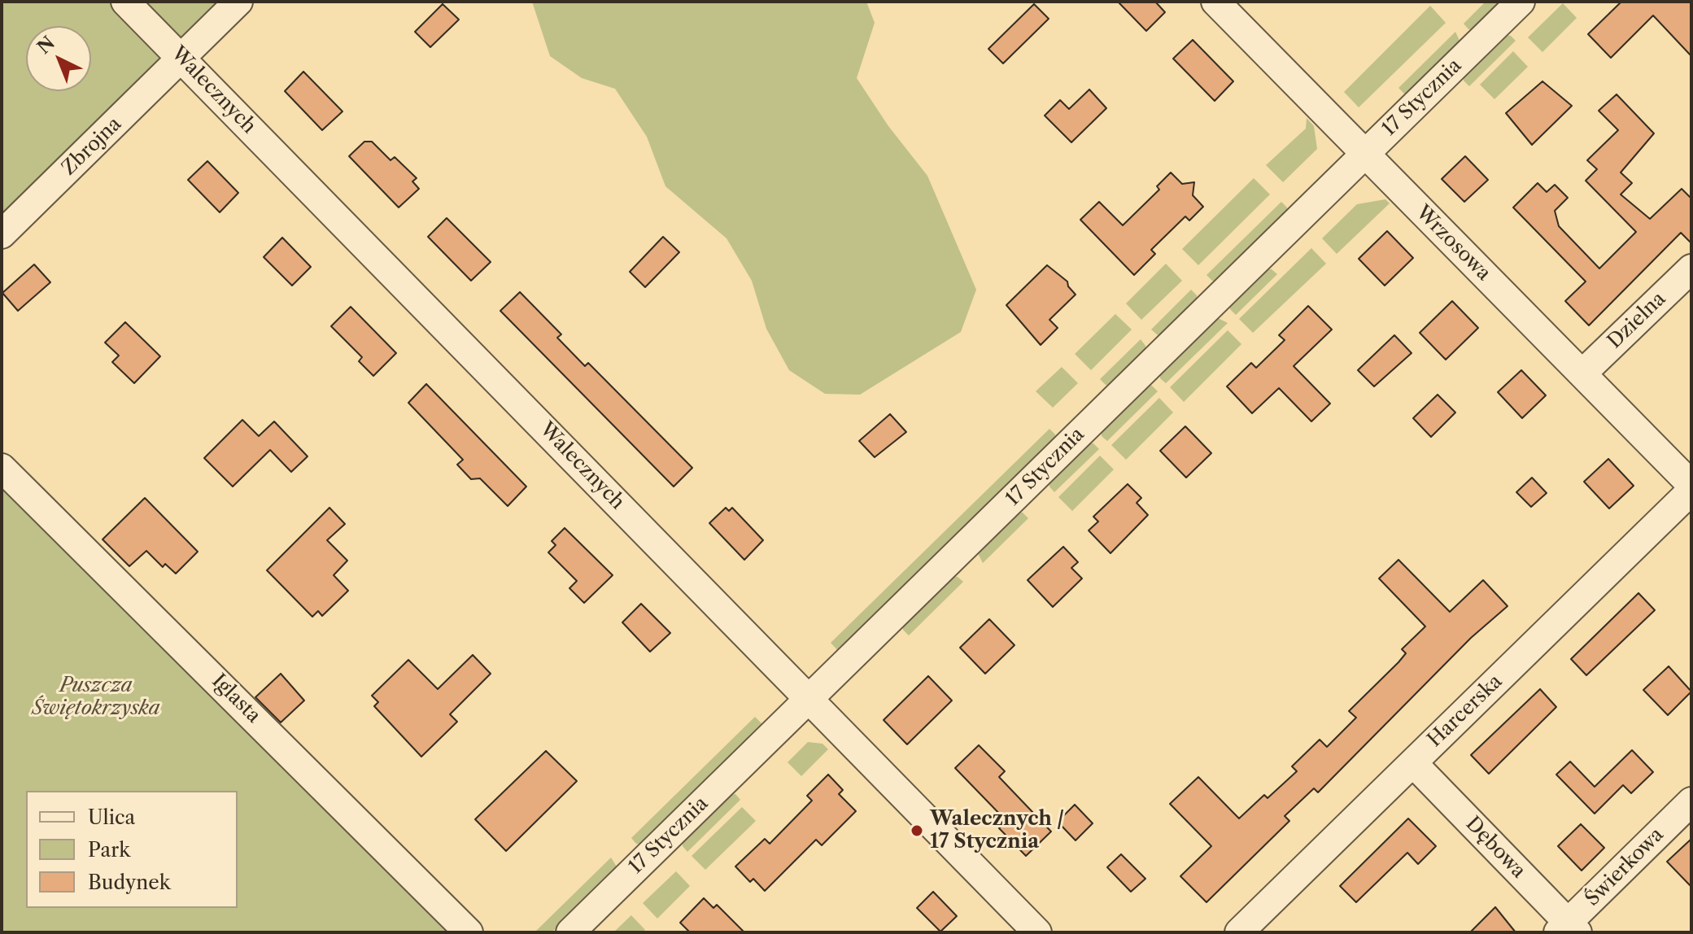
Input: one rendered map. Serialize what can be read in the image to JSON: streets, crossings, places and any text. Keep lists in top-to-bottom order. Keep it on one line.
{"streets":{"street":["Walecznych","17 Stycznia","Zbrojna","Wrzosowa","Dzielna","Iglasta","Harcerska","Dębowa","Świerkowa"]},"crossings":[["Walecznych","17 Stycznia"],["Walecznych","Zbrojna"],["17 Stycznia","Wrzosowa"],["Wrzosowa","Dzielna"],["Harcerska","Dębowa"],["Dębowa","Świerkowa"]],"parks":["Puszcza Świętokrzyska"],"places":["Walecznych / 17 Stycznia"],"legend":["Ulica","Park","Budynek"],"north":"top left"}
